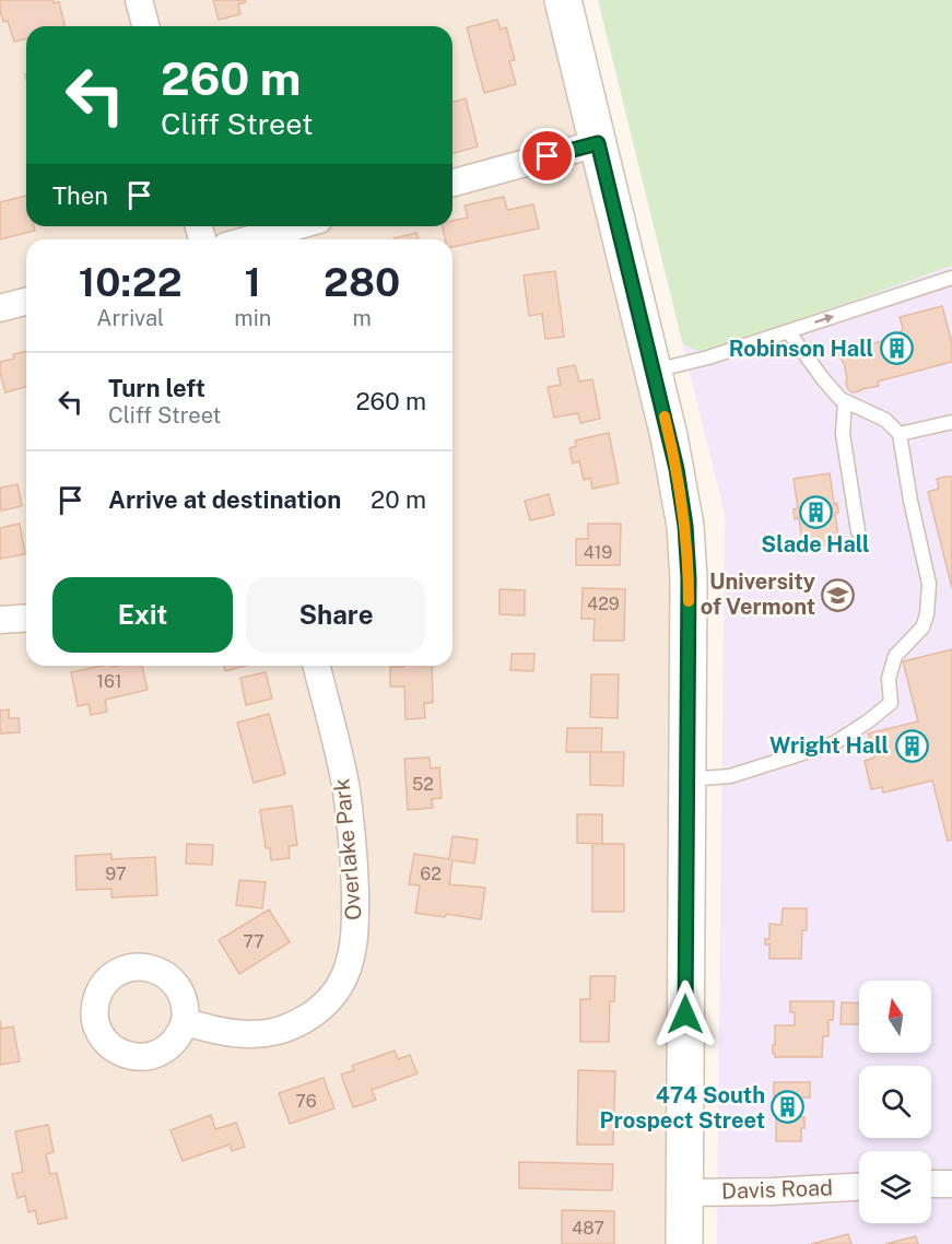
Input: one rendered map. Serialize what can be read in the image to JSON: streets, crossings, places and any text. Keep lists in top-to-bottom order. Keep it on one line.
{"streets":{"street":["Overlake Park","Davis Road"]},"places":{"building":["Robinson Hall","Slade Hall","Wright Hall","474 South Prospect Street"],"school or university":["University of Vermont"]},"house_numbers":["419","429","161","52","97","62","77","76","487"],"north":"top","page":{"turn":["260 m","Cliff Street"],"then":"Then","eta":["10:22","Arrival","1","min","280","m"],"list":[{"name":"Turn left","note":"Cliff Street","value":"260 m"},{"name":"Arrive at destination","value":"20 m"}],"buttons":["Exit","Share"]}}
